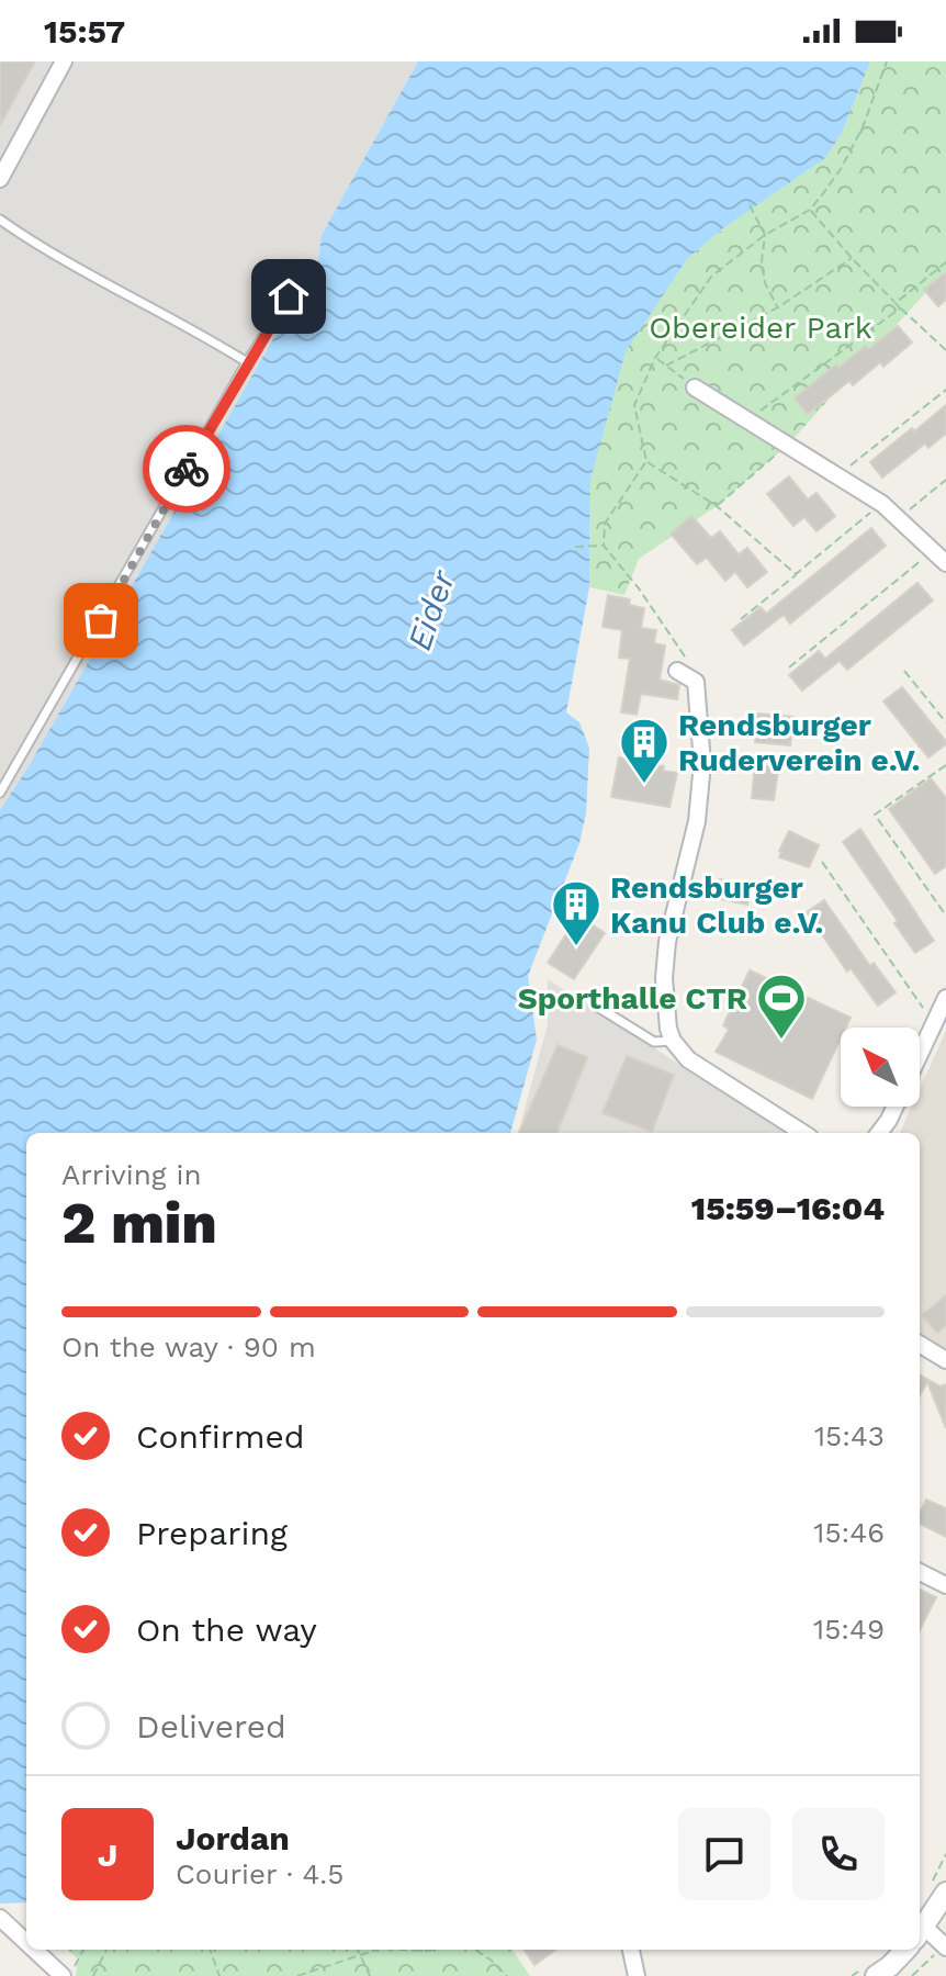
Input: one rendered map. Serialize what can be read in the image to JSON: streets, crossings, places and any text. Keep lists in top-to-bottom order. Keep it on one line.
{"water":["Eider"],"parks":["Obereider Park"],"places":{"building":["Rendsburger Ruderverein e.V.","Rendsburger Kanu Club e.V."],"sports":["Sporthalle CTR"]},"north":"top left","page":{"status":"15:57","heading":["2 min","Arriving in","15:59–16:04"],"panel":["Jordan","Courier · 4.5"],"bar":"On the way · 90 m","list":[["Confirmed","15:43"],["Preparing","15:46"],["On the way","15:49"],"Delivered"],"round":"J"}}
